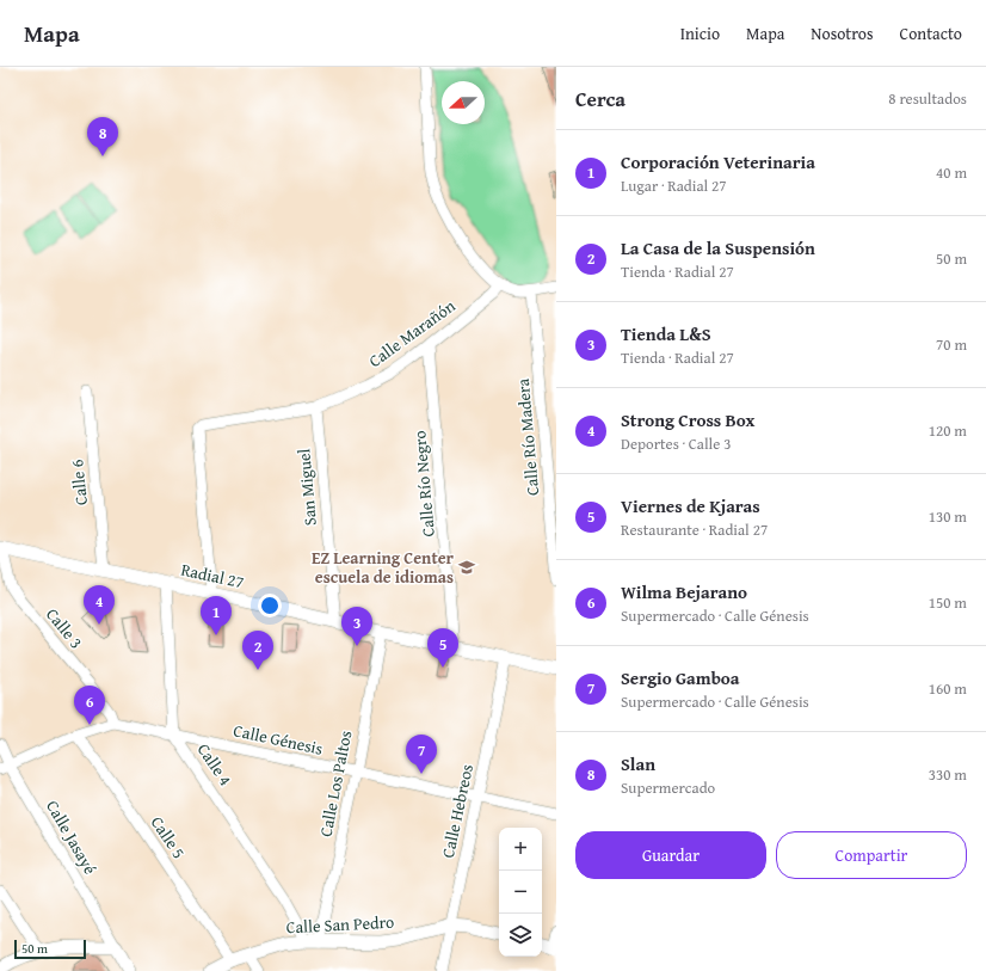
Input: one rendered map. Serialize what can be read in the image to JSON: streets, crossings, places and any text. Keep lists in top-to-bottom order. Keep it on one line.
{"streets":{"street":["Calle Marañón","Calle Río Madera","Calle 6","Calle Río Negro","San Miguel","Radial 27","Calle 3","Calle Génesis","Calle 4","Calle Los Paltos","Calle Hebreos","Calle Jasayé","Calle 5","Calle San Pedro"]},"crossings":[["Calle Marañón","Calle Río Negro"],["Calle Marañón","San Miguel"],["Calle Marañón","Radial 27"],["Calle 6","Radial 27"],["Calle Río Negro","Radial 27"],["San Miguel","Radial 27"],["Radial 27","Calle 3"],["Radial 27","Calle 4"],["Radial 27","Calle Los Paltos"],["Radial 27","Calle Hebreos"],["Calle 3","Calle Génesis"],["Calle Génesis","Calle 4"],["Calle Génesis","Calle Los Paltos"],["Calle Génesis","Calle Hebreos"],["Calle 4","Calle Los Paltos"],["Calle 4","Calle San Pedro"],["Calle Los Paltos","Calle San Pedro"],["Calle Hebreos","Calle San Pedro"],["Calle 5","Calle San Pedro"]],"places":{"school or university":["EZ Learning Center escuela de idiomas"]},"scale_bar":"50 m","north":"left","page":{"header":"Mapa","nav":["Inicio","Mapa","Nosotros","Contacto"],"heading":["Cerca","8 resultados"],"pins":["8","4","1","3","5","2","6","7"],"list":[{"mark":"1","name":"Corporación Veterinaria","note":"Lugar · Radial 27","value":"40 m"},{"mark":"2","name":"La Casa de la Suspensión","note":"Tienda · Radial 27","value":"50 m"},{"mark":"3","name":"Tienda L&S","note":"Tienda · Radial 27","value":"70 m"},{"mark":"4","name":"Strong Cross Box","note":"Deportes · Calle 3","value":"120 m"},{"mark":"5","name":"Viernes de Kjaras","note":"Restaurante · Radial 27","value":"130 m"},{"mark":"6","name":"Wilma Bejarano","note":"Supermercado · Calle Génesis","value":"150 m"},{"mark":"7","name":"Sergio Gamboa","note":"Supermercado · Calle Génesis","value":"160 m"},{"mark":"8","name":"Slan","note":"Supermercado","value":"330 m"}],"buttons":["Guardar","Compartir"],"map_buttons":["+","−"],"scale":"50 m"}}
